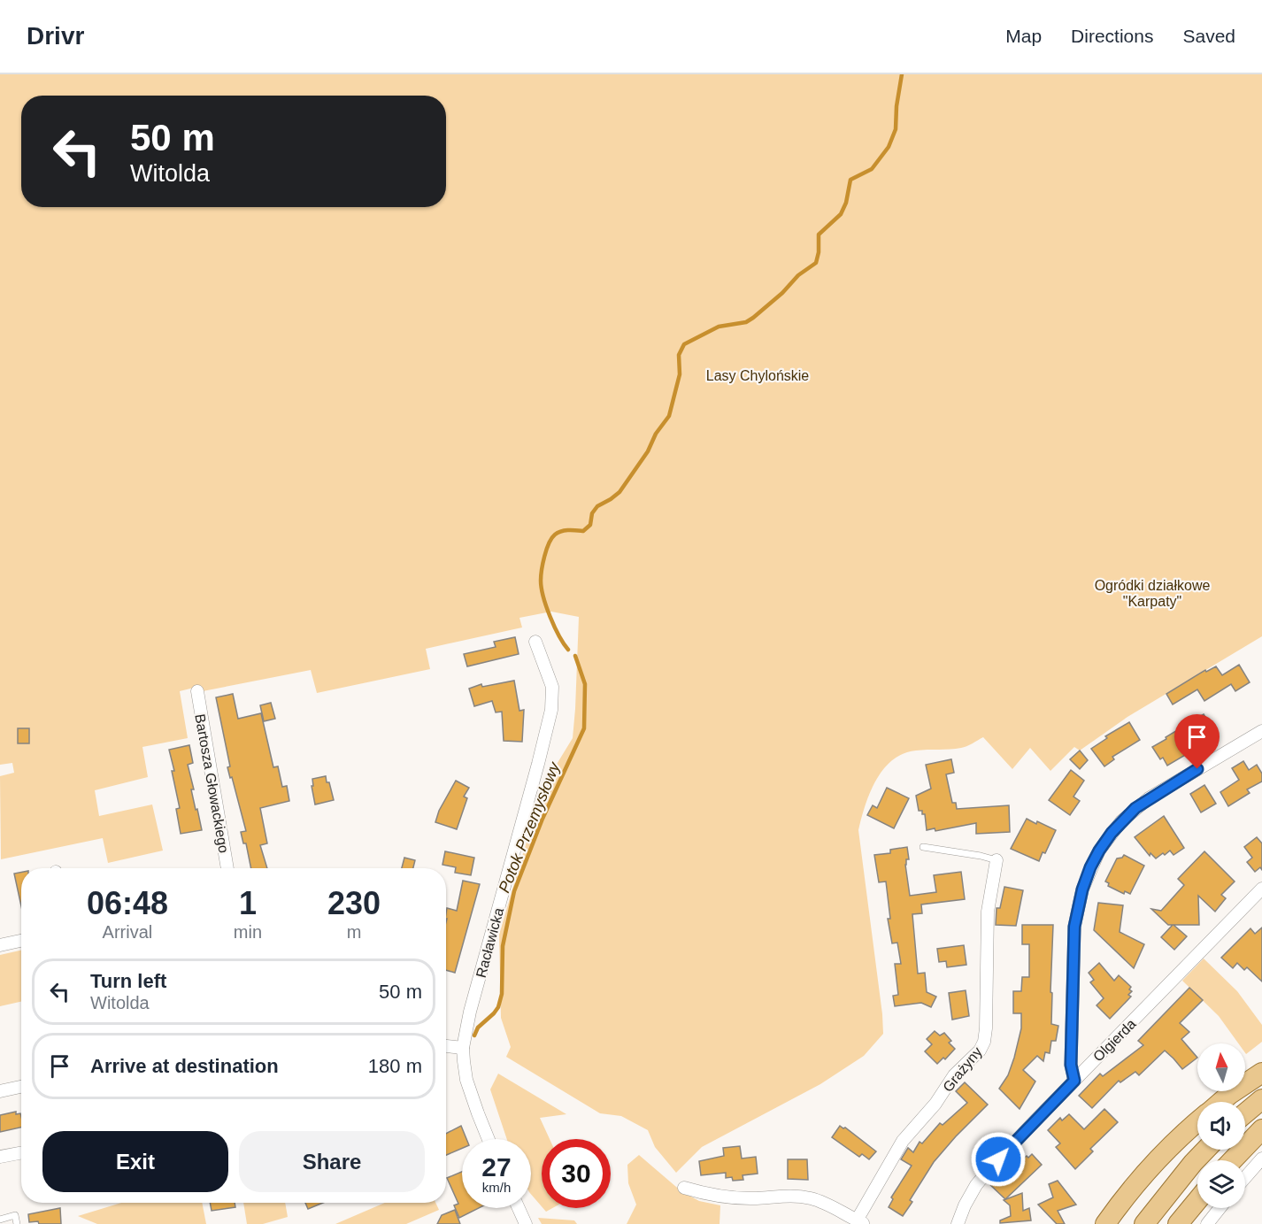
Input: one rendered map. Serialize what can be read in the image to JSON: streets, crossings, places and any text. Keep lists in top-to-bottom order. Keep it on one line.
{"streets":{"street":["Bartosza Głowackiego","Racławicka","Olgierda","Grażyny"]},"water":["Potok Przemysłowy"],"parks":["Lasy Chylońskie","Ogródki działkowe \"Karpaty\""],"north":"top","page":{"header":"Drivr","nav":["Map","Directions","Saved"],"turn":["50 m","Witolda"],"eta":["06:48","Arrival","1","min","230","m"],"list":[{"name":"Turn left","note":"Witolda","value":"50 m"},{"name":"Arrive at destination","value":"180 m"}],"buttons":["Exit","Share"],"speed":"27 km/h","limit":"30"}}
